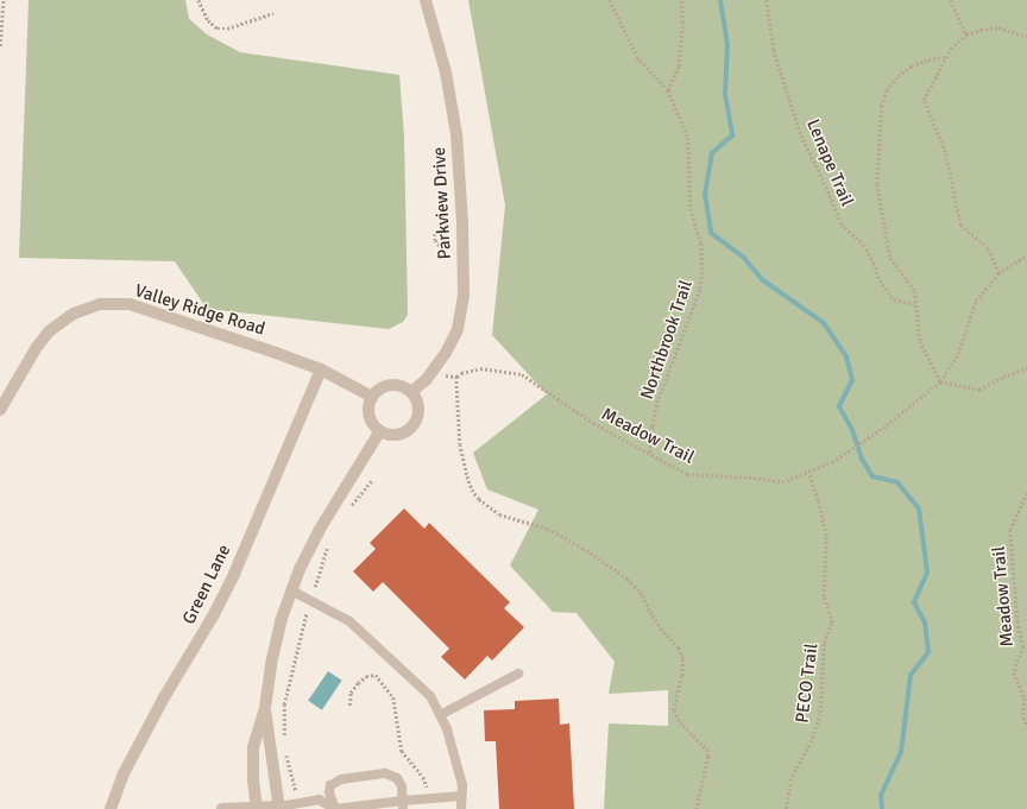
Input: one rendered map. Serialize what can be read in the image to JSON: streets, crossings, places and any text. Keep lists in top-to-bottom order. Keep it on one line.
{"streets":{"street":["Parkview Drive","Valley Ridge Road","Green Lane"],"path":["Lenape Trail","Northbrook Trail","Meadow Trail","PECO Trail"]},"crossings":[["Parkview Drive","Valley Ridge Road"],["Valley Ridge Road","Green Lane"],["Northbrook Trail","Meadow Trail"],["Meadow Trail","PECO Trail"]]}
